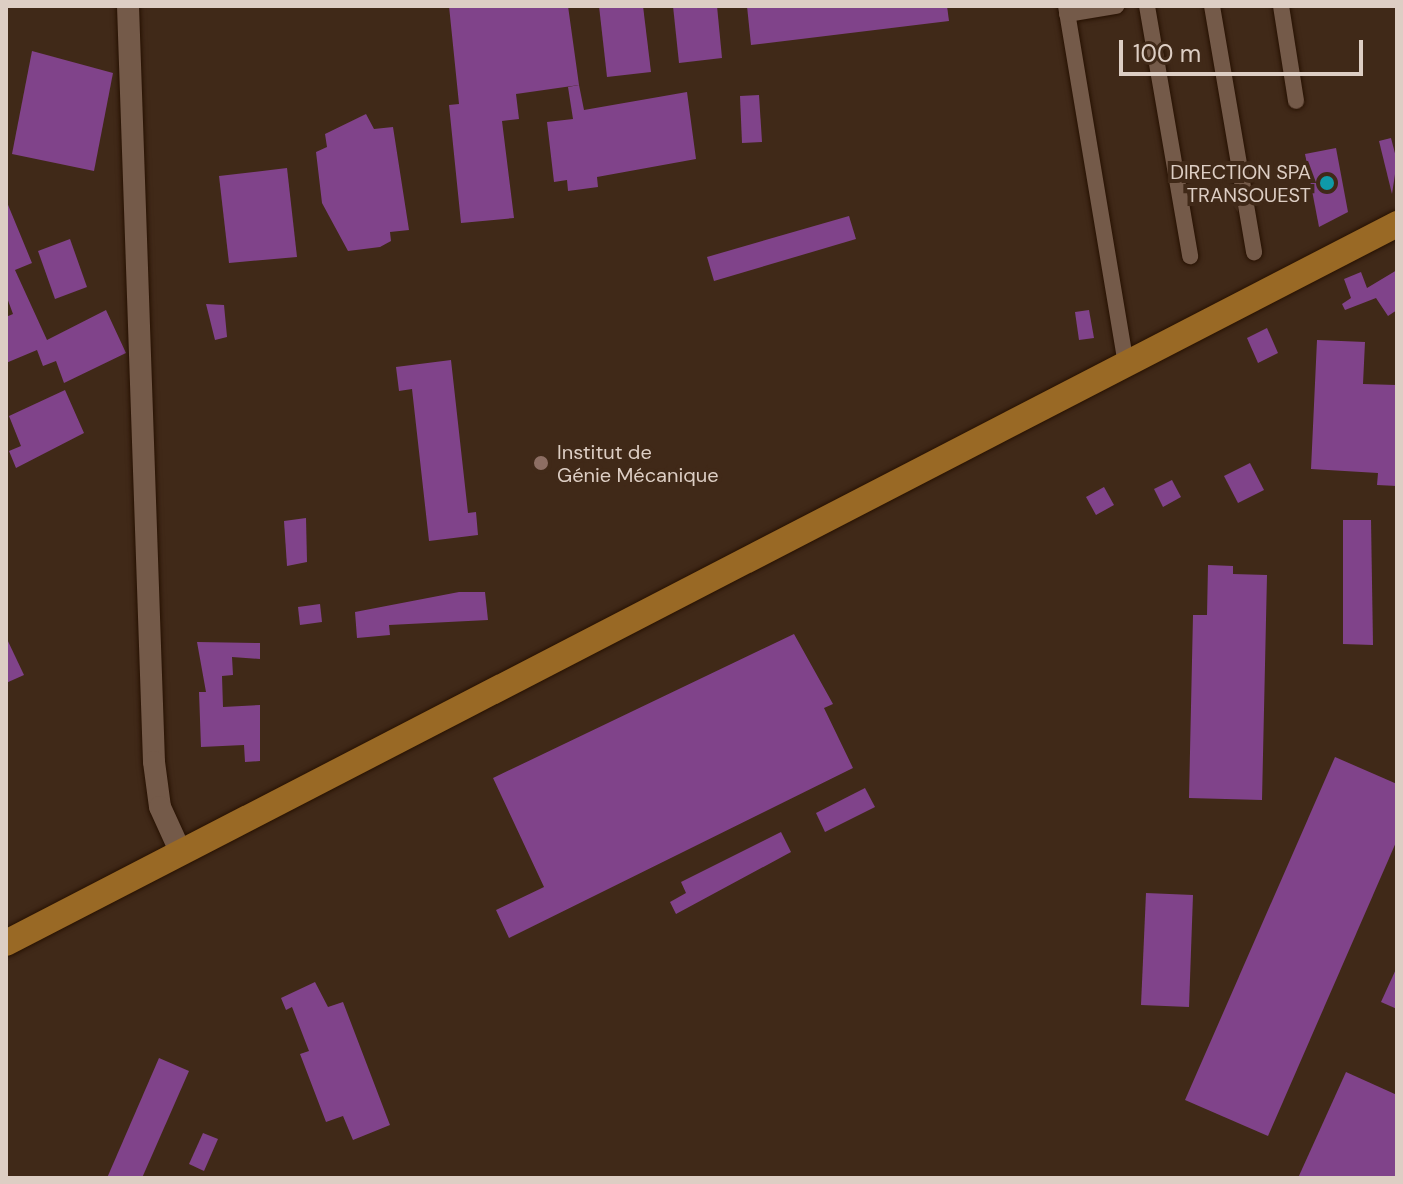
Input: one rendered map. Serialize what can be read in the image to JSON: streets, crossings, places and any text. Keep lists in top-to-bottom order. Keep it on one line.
{"places":["DIRECTION SPA TRANSOUEST","Institut de Génie Mécanique"],"scale_bar":"100 m"}
